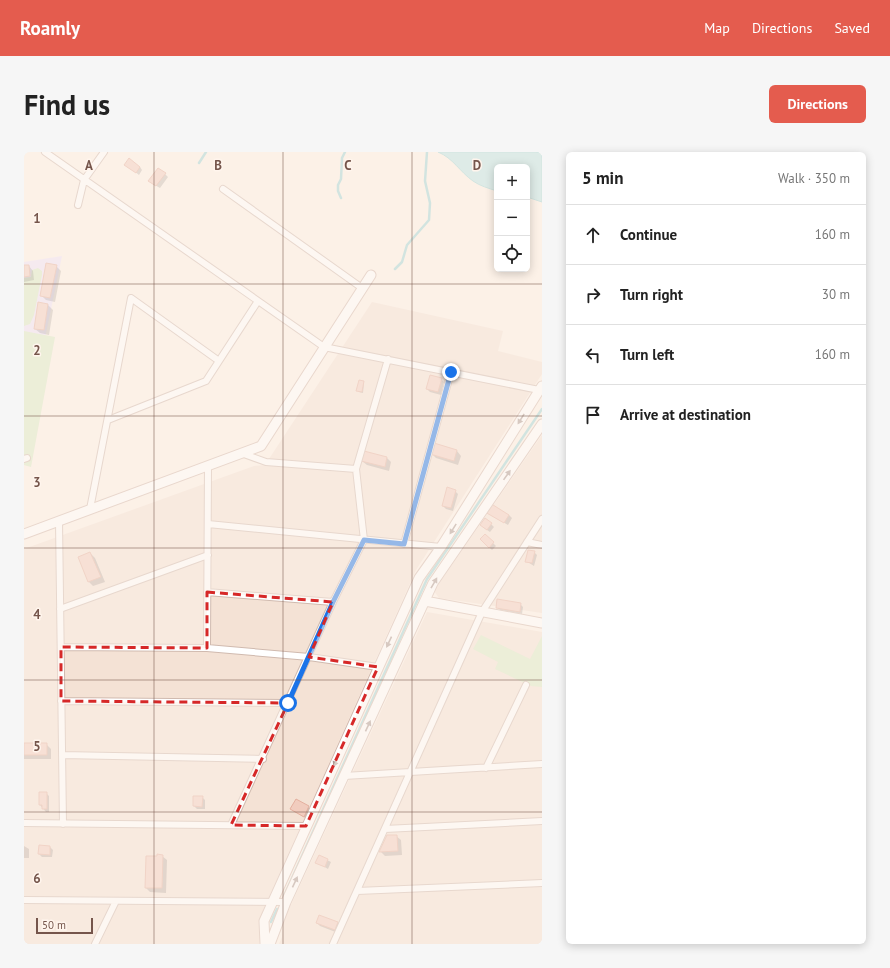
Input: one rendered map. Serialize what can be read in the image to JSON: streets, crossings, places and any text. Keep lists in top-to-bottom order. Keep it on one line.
{"scale_bar":"50 m","page":{"header":"Roamly","nav":["Map","Directions","Saved"],"buttons":"Directions","title":"Find us","heading":["5 min","Walk · 350 m"],"map_buttons":["+","−"],"list":[["Continue","160 m"],["Turn right","30 m"],["Turn left","160 m"],"Arrive at destination"],"scale":"50 m"},"grid":{"columns":["A","B","C","D"],"rows":["1","2","3","4","5","6"]}}
